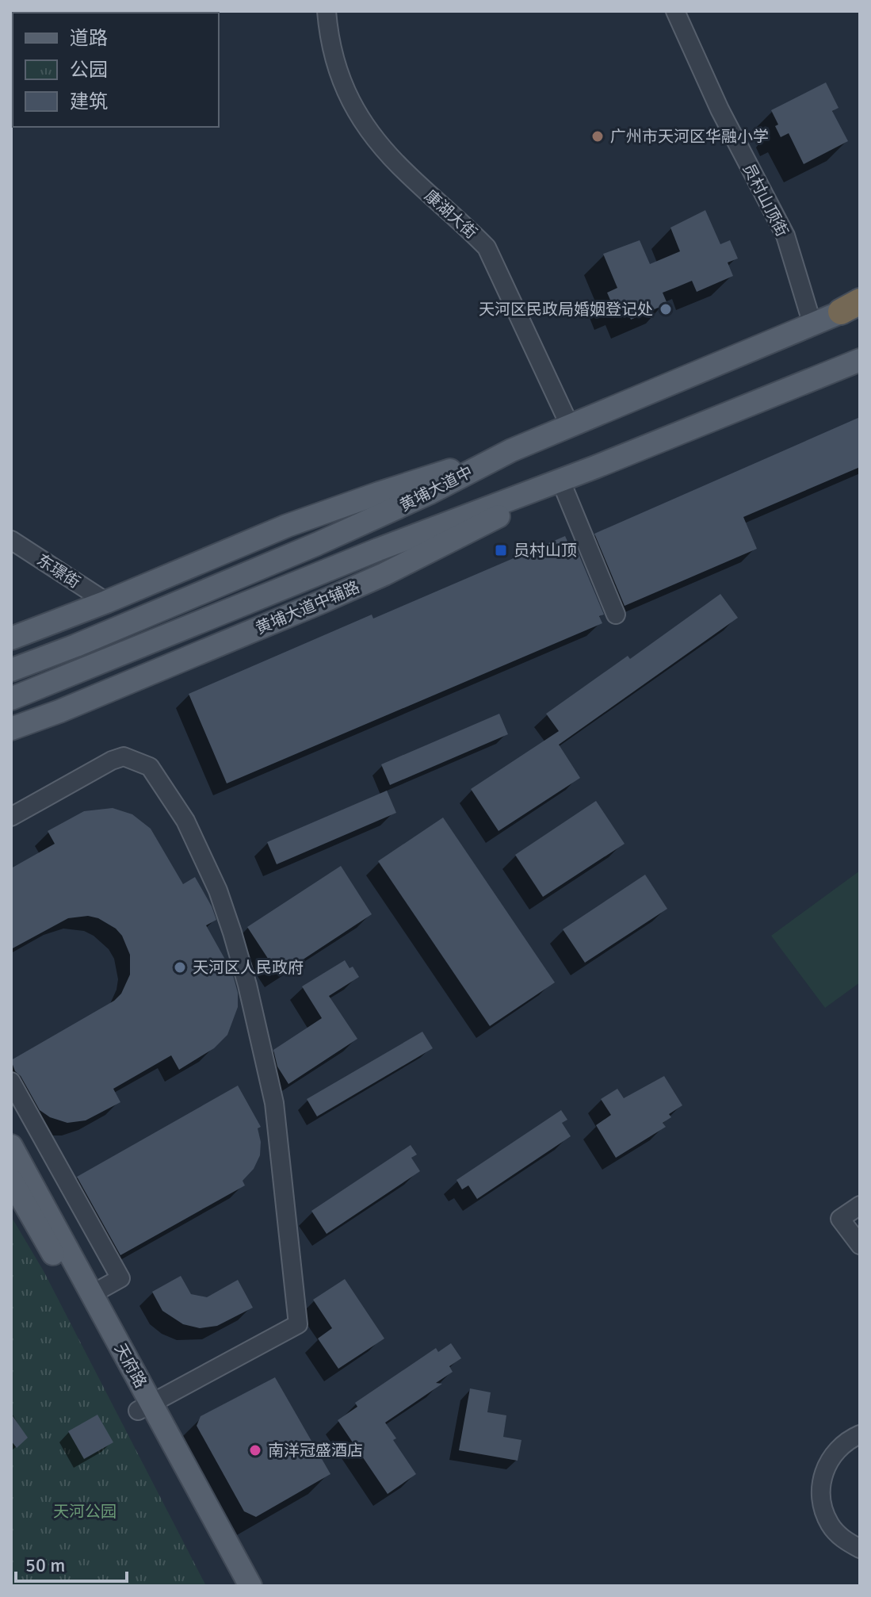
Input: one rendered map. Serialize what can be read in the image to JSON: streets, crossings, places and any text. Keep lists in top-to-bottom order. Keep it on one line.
{"streets":{"main road":["黄埔大道中","黄埔大道中辅路","天府路"],"street":["员村山顶街","康湖大街","东璟街"]},"crossings":[["员村山顶街","黄埔大道中"],["康湖大街","黄埔大道中"],["黄埔大道中","黄埔大道中辅路"]],"parks":["天河公园"],"places":{"other":["广州市天河区华融小学","天河区民政局婚姻登记处","天河区人民政府","南洋冠盛酒店"],"transit":["员村山顶"]},"legend":["道路","公园","建筑"],"scale_bar":"50 m"}
